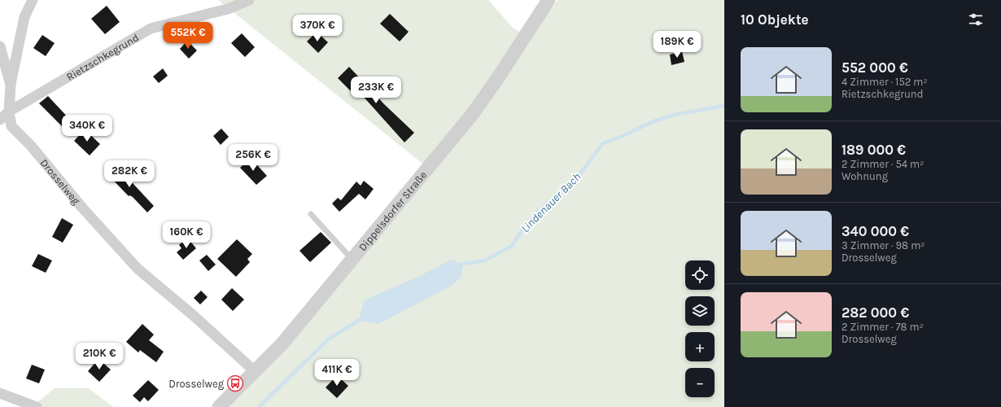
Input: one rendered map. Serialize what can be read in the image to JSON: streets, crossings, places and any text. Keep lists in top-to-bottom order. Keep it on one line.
{"streets":{"street":["Rietzschkegrund","Drosselweg","Dippelsdorfer Straße"]},"crossings":[["Rietzschkegrund","Drosselweg"],["Drosselweg","Dippelsdorfer Straße"]],"water":["Lindenauer Bach"],"places":{"bus stop":["Drosselweg"]},"page":{"heading":"10 Objekte","price":["370K €","552K €","189K €","233K €","340K €","256K €","282K €","160K €","210K €","411K €"],"list":[{"name":"552 000 €","note":"4 Zimmer · 152 m² · Rietzschkegrund"},{"name":"189 000 €","note":"2 Zimmer · 54 m² · Wohnung"},{"name":"340 000 €","note":"3 Zimmer · 98 m² · Drosselweg"},{"name":"282 000 €","note":"2 Zimmer · 78 m² · Drosselweg"}],"map_buttons":["+","−"]}}
